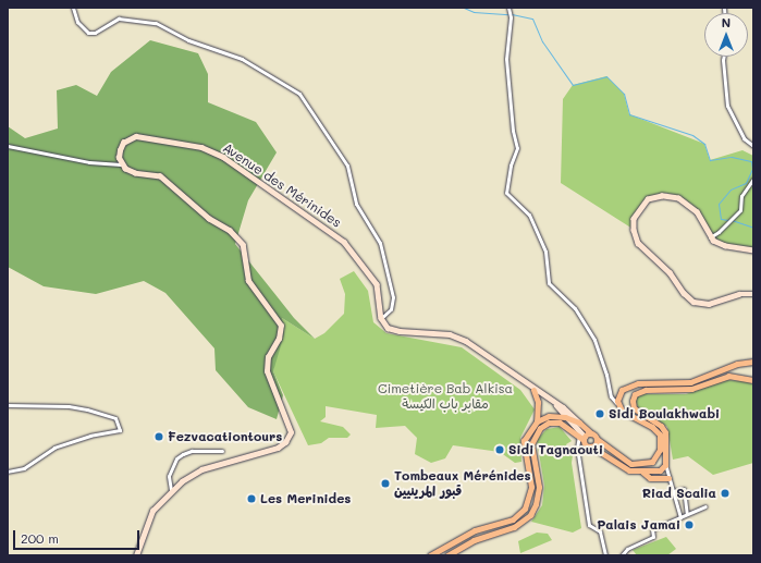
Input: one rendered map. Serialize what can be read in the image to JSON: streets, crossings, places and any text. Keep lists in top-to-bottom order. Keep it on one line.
{"streets":{"main road":["Avenue des Mérinides"]},"parks":["Cimetière Bab Alkisa مقابر باب الكيسة"],"places":["Sidi Boulakhwabi","Fezvacationtours","Sidi Tagnaouti","Tombeaux Mérénides قبور المرينيين","Riad Scalia","Les Merinides","Palais Jamai"],"scale_bar":"200 m","north":"top"}
